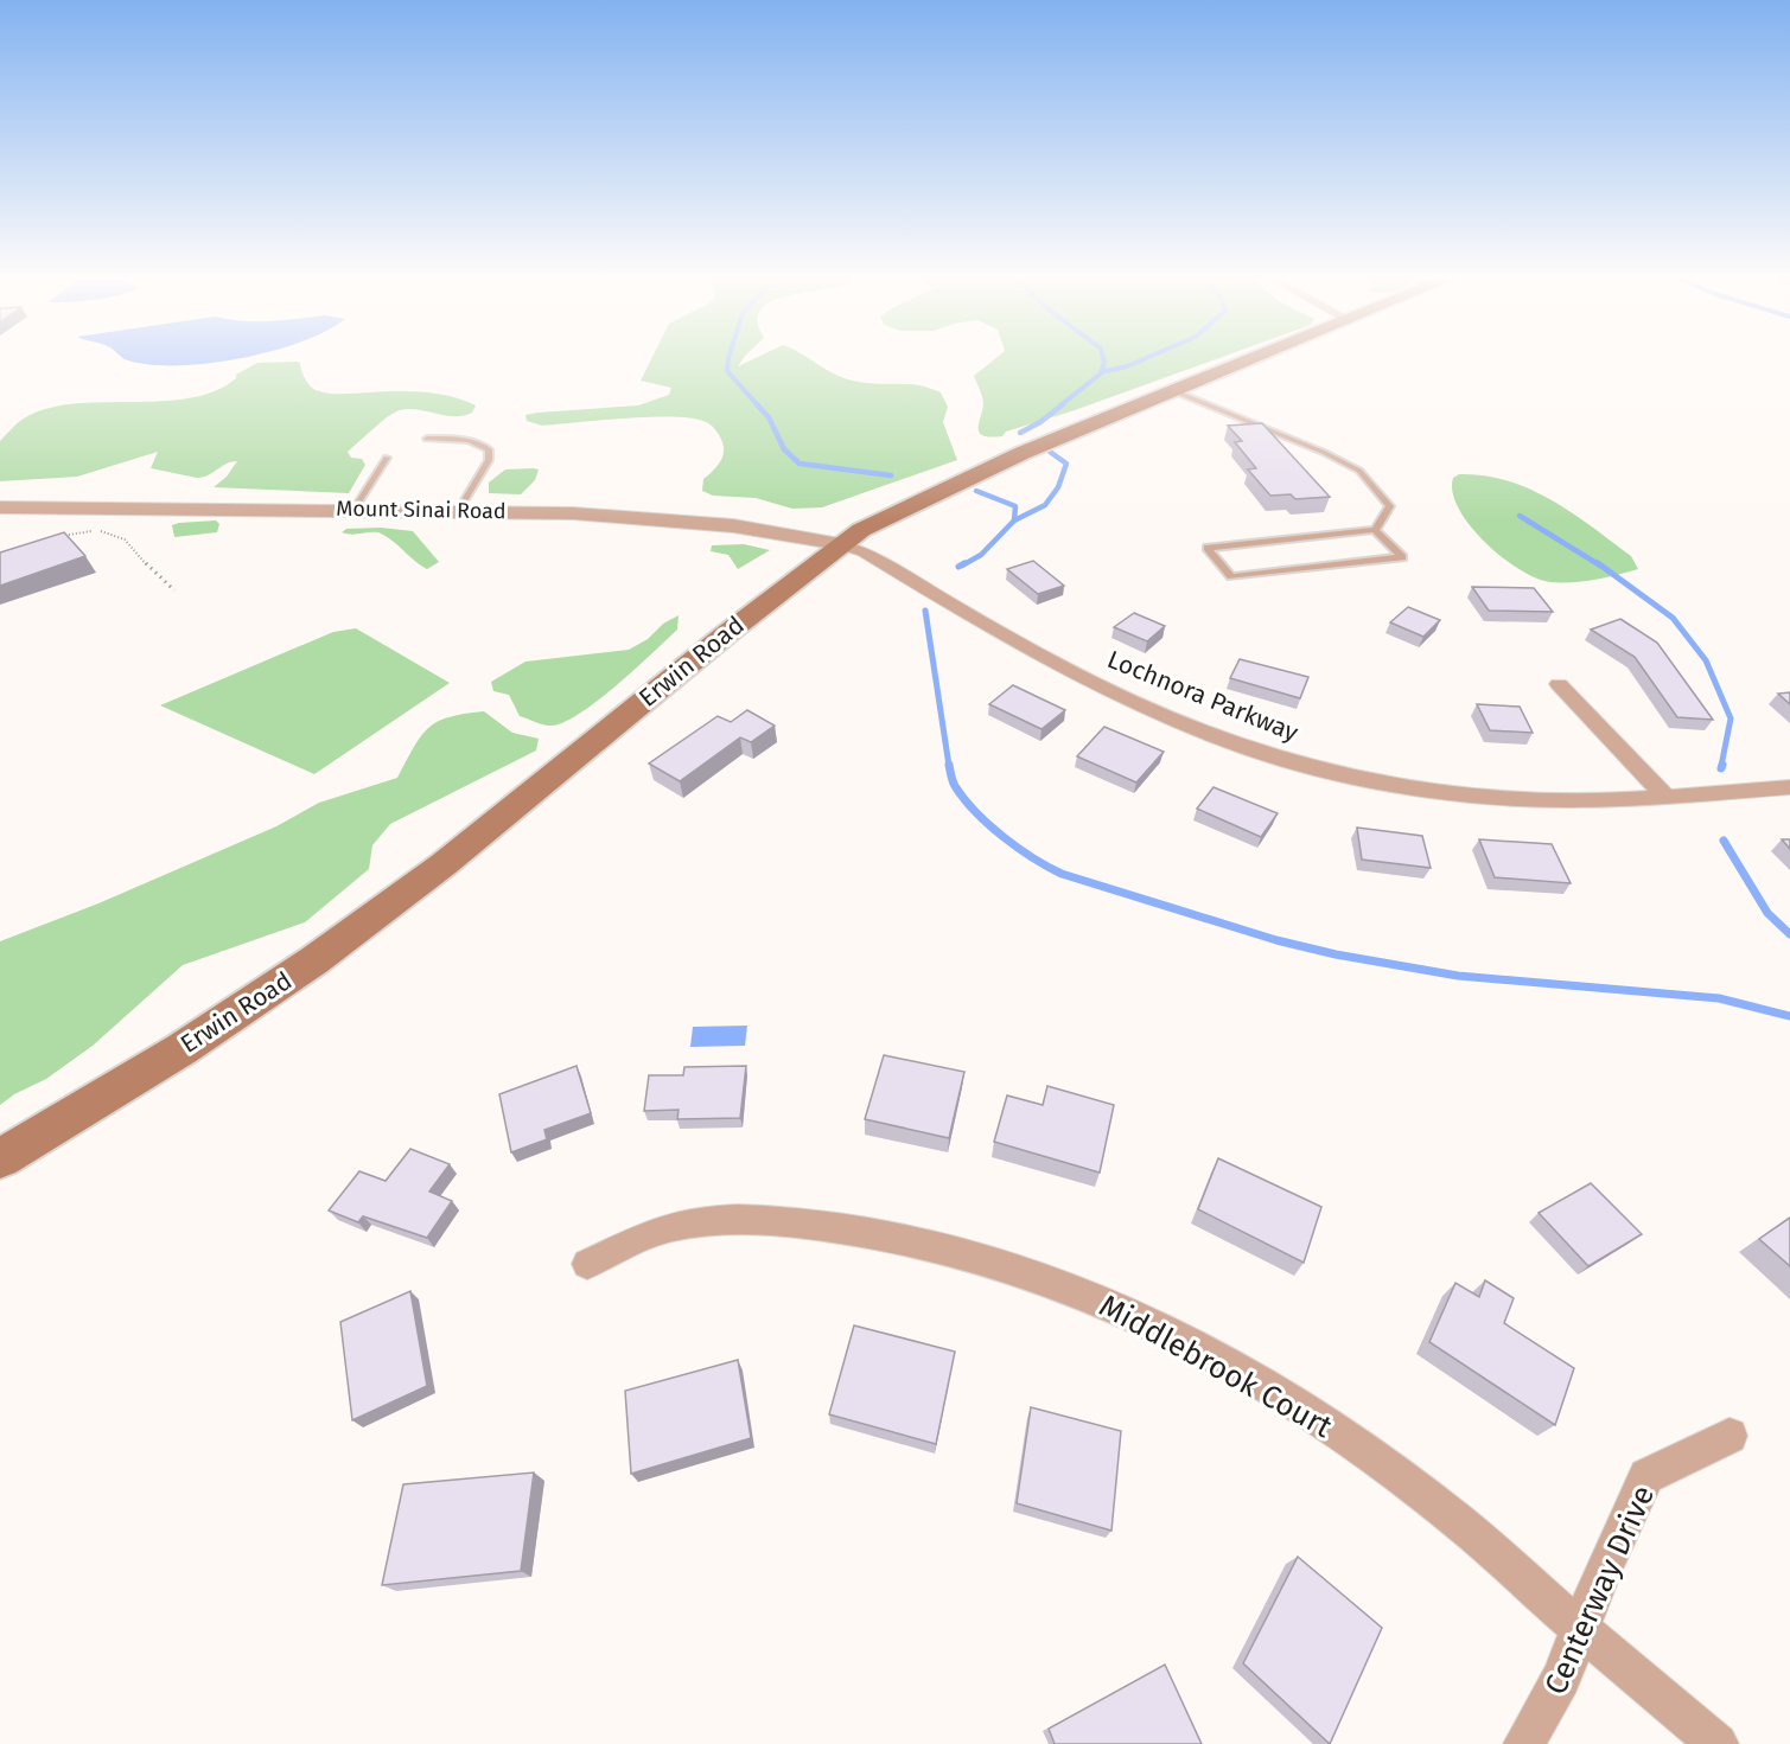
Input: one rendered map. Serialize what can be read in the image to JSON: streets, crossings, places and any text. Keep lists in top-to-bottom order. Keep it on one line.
{"streets":{"main road":["Erwin Road"],"street":["Mount Sinai Road","Lochnora Parkway","Middlebrook Court","Centerway Drive"]},"crossings":[["Mount Sinai Road","Erwin Road"],["Mount Sinai Road","Lochnora Parkway"],["Erwin Road","Lochnora Parkway"],["Middlebrook Court","Centerway Drive"]]}
